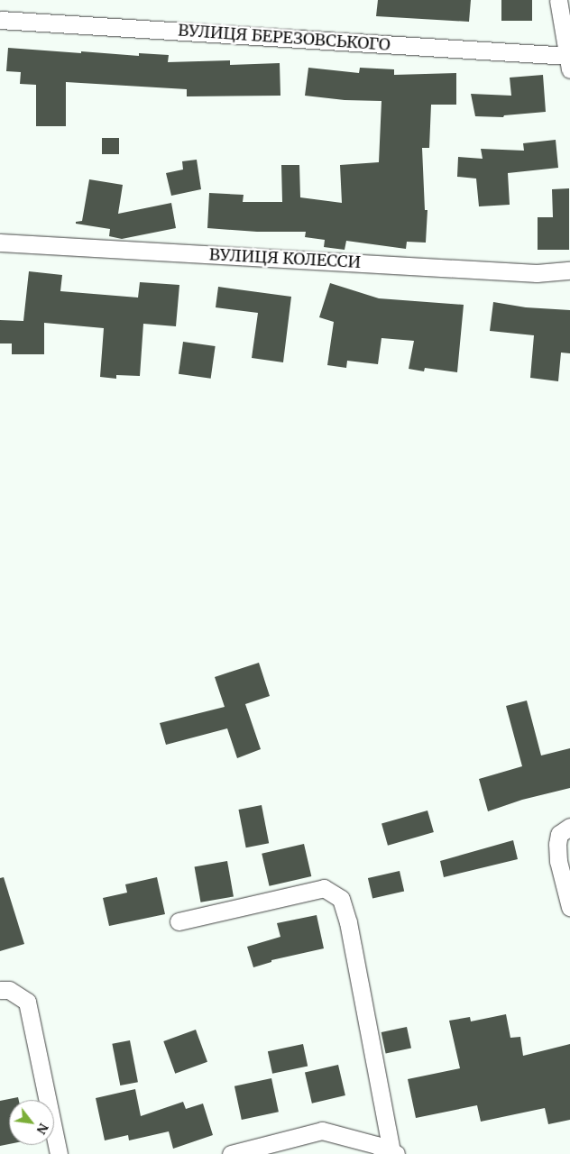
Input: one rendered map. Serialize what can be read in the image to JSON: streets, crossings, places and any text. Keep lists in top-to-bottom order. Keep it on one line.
{"streets":{"street":["ВУЛИЦЯ БЕРЕЗОВСЬКОГО","ВУЛИЦЯ КОЛЕССИ"]},"north":"bottom right"}
